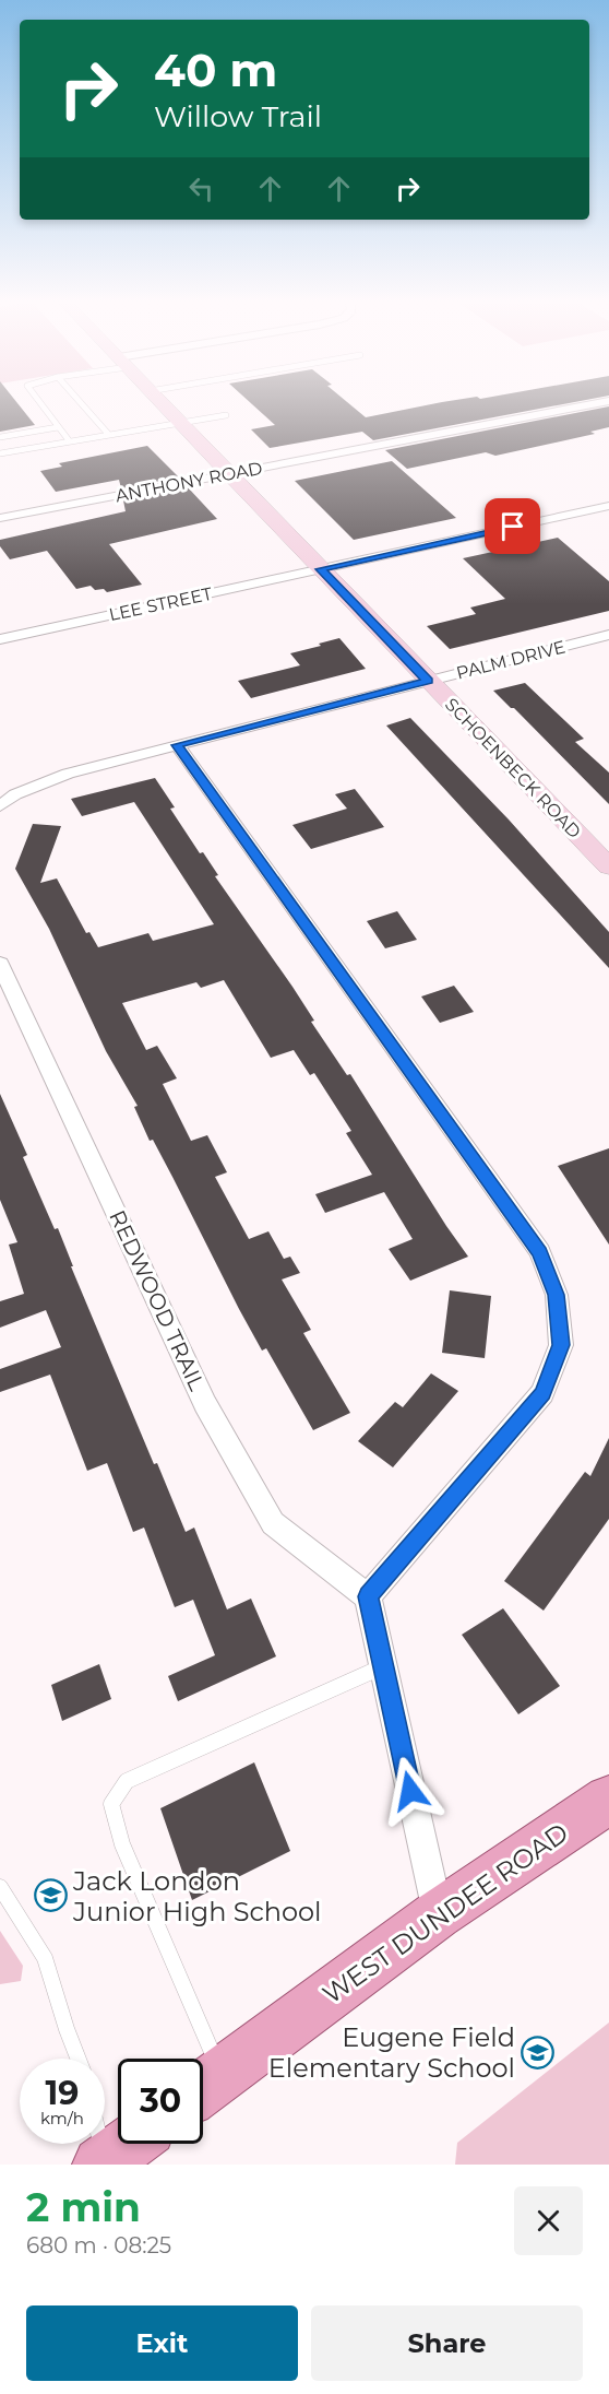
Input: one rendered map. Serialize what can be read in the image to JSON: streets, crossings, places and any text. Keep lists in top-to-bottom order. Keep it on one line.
{"streets":{"main road":["SCHOENBECK ROAD","WEST DUNDEE ROAD"],"street":["ANTHONY ROAD","LEE STREET","PALM DRIVE","REDWOOD TRAIL"]},"crossings":[["ANTHONY ROAD","SCHOENBECK ROAD"],["LEE STREET","SCHOENBECK ROAD"],["PALM DRIVE","SCHOENBECK ROAD"]],"places":{"school or university":["Jack London Junior High School","Eugene Field Elementary School"]},"page":{"turn":["40 m","Willow Trail"],"speed":"19 km/h","limit":"30","heading":["2 min","680 m · 08:25"],"buttons":["Exit","Share"]}}
